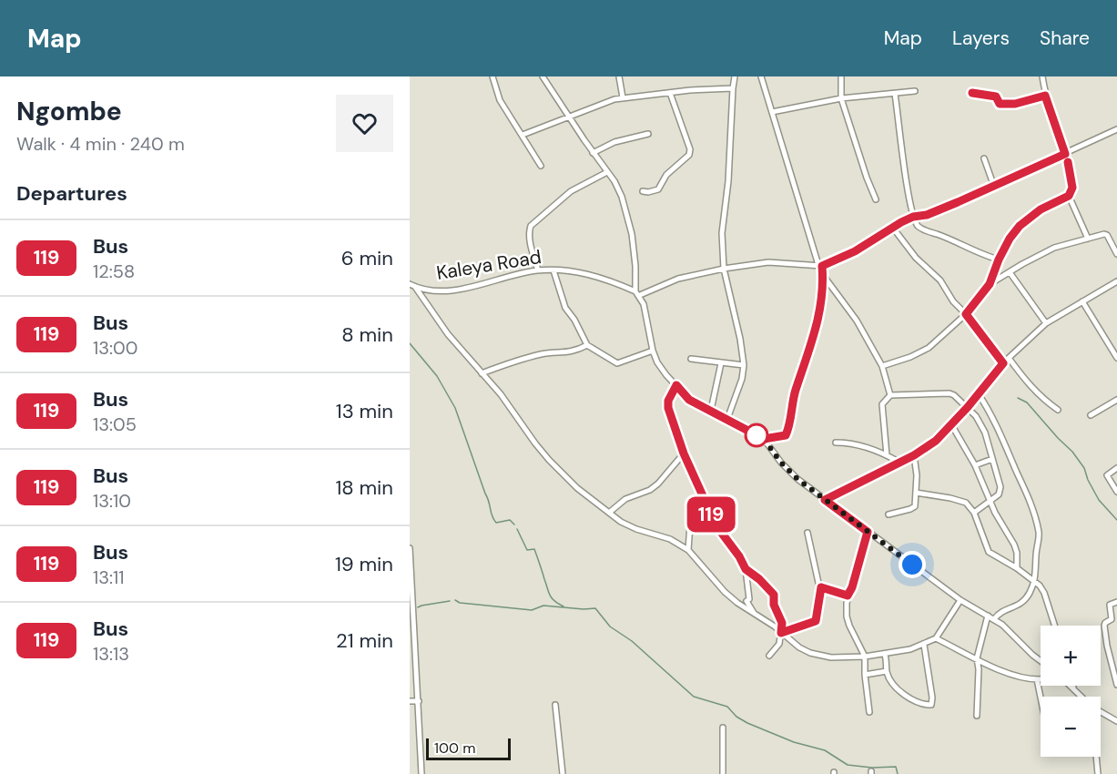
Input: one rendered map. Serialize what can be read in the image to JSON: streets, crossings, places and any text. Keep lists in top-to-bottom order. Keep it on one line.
{"streets":{"street":["Kaleya Road"]},"lines":["bus line 119"],"scale_bar":"100 m","page":{"header":"Map","nav":["Map","Layers","Share"],"heading":[["Ngombe","Walk · 4 min · 240 m"],"Departures"],"on_map":"119","list":[{"mark":"119","name":"Bus","note":"12:58","value":"6 min"},{"mark":"119","name":"Bus","note":"13:00","value":"8 min"},{"mark":"119","name":"Bus","note":"13:05","value":"13 min"},{"mark":"119","name":"Bus","note":"13:10","value":"18 min"},{"mark":"119","name":"Bus","note":"13:11","value":"19 min"},{"mark":"119","name":"Bus","note":"13:13","value":"21 min"}],"map_buttons":["+","−"],"scale":"100 m"}}
